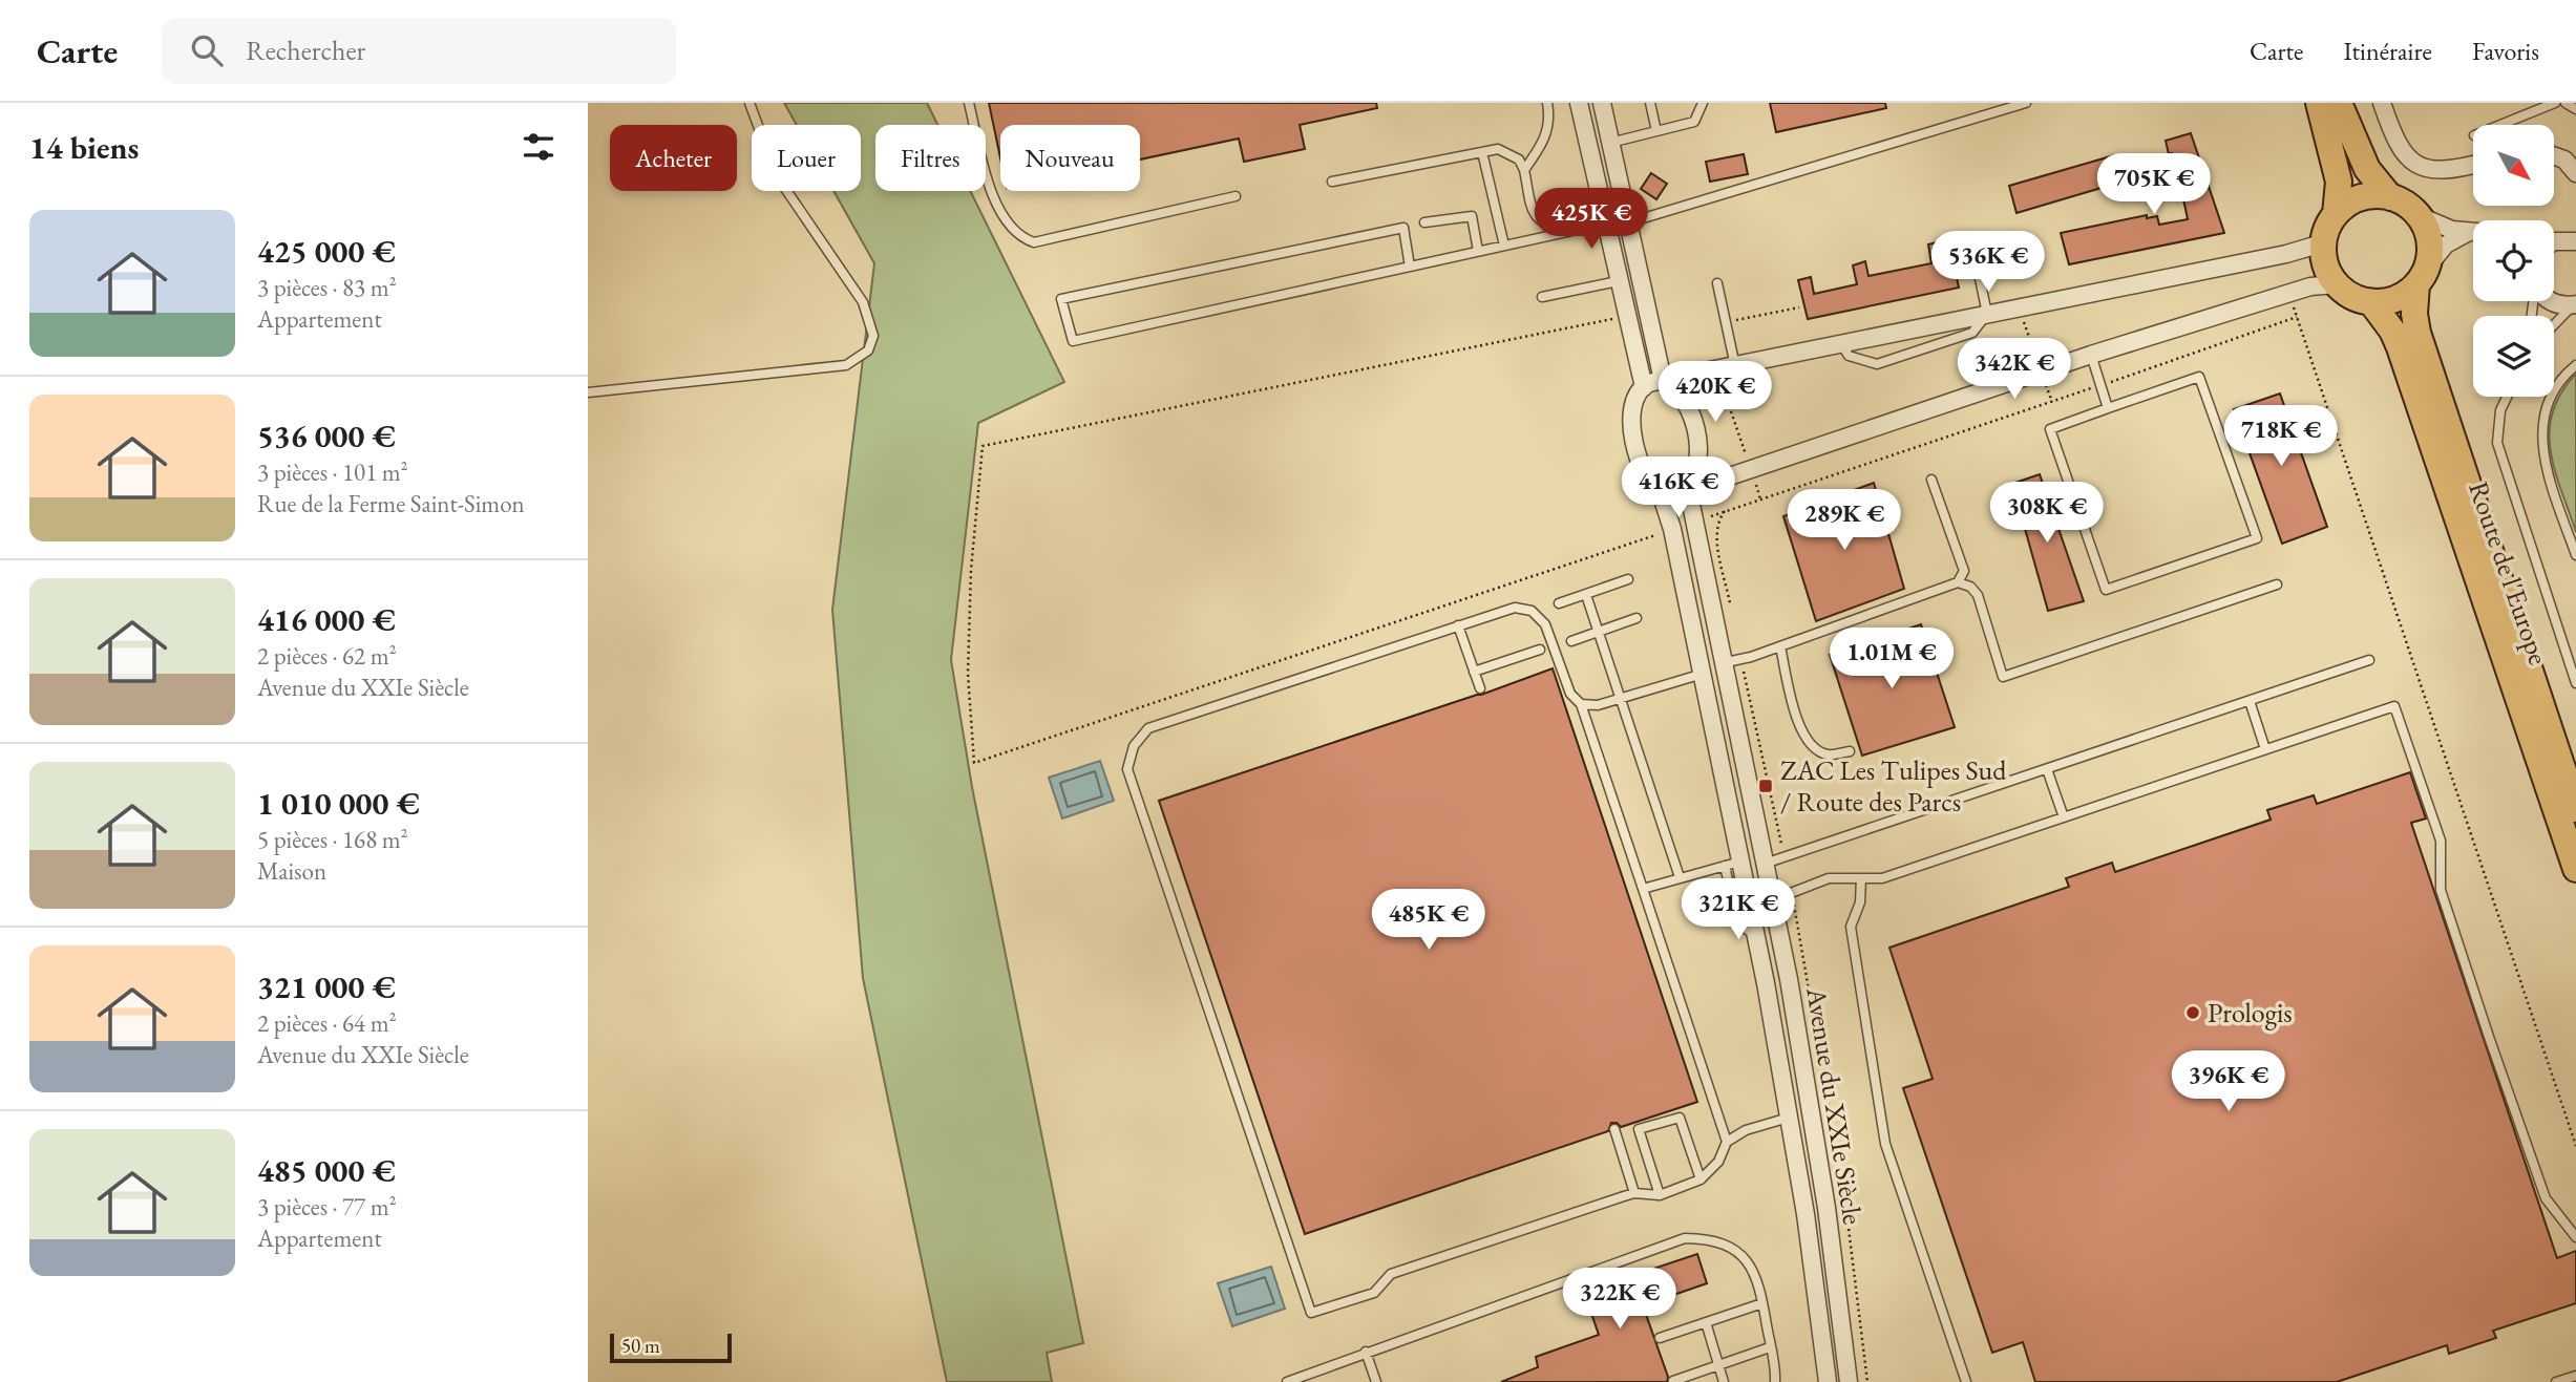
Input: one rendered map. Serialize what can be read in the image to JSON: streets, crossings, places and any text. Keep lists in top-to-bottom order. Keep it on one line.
{"streets":{"main road":["Route de l'Europe"],"street":["Avenue du XXIe Siècle"]},"places":{"transit":["ZAC Les Tulipes Sud / Route des Parcs"],"other":["Prologis"]},"scale_bar":"50 m","north":"bottom right","page":{"header":"Carte","search":"Rechercher","nav":["Carte","Itinéraire","Favoris"],"heading":"14 biens","chip":["Acheter","Louer","Filtres","Nouveau"],"price":["705K €","425K €","536K €","342K €","420K €","718K €","416K €","308K €","289K €","1.01M €","321K €","485K €","396K €","322K €"],"list":[{"name":"425 000 €","note":"3 pièces · 83 m² · Appartement"},{"name":"536 000 €","note":"3 pièces · 101 m² · Rue de la Ferme Saint-Simon"},{"name":"416 000 €","note":"2 pièces · 62 m² · Avenue du XXIe Siècle"},{"name":"1 010 000 €","note":"5 pièces · 168 m² · Maison"},{"name":"321 000 €","note":"2 pièces · 64 m² · Avenue du XXIe Siècle"},{"name":"485 000 €","note":"3 pièces · 77 m² · Appartement"}],"scale":"50 m"}}
